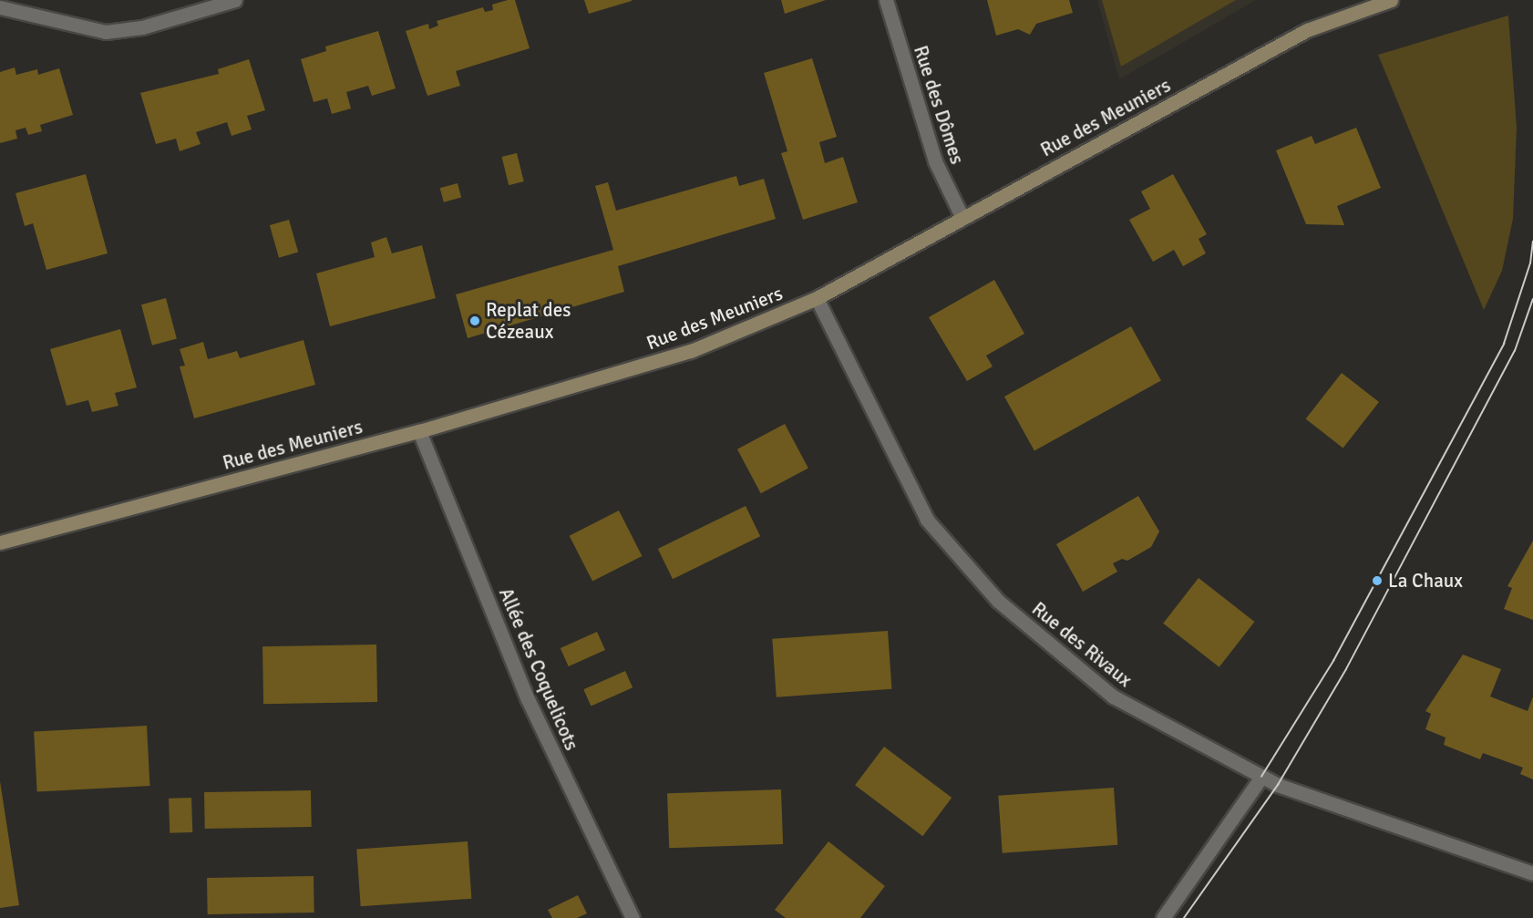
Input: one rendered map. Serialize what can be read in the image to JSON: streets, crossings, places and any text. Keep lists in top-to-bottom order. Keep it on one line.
{"streets":{"main road":["Rue des Meuniers"],"street":["Rue des Dômes","Rue des Rivaux","Allée des Coquelicots"]},"crossings":[["Rue des Dômes","Rue des Meuniers"],["Rue des Meuniers","Rue des Rivaux"],["Rue des Meuniers","Allée des Coquelicots"]],"places":["Replat des Cézeaux","La Chaux"]}
